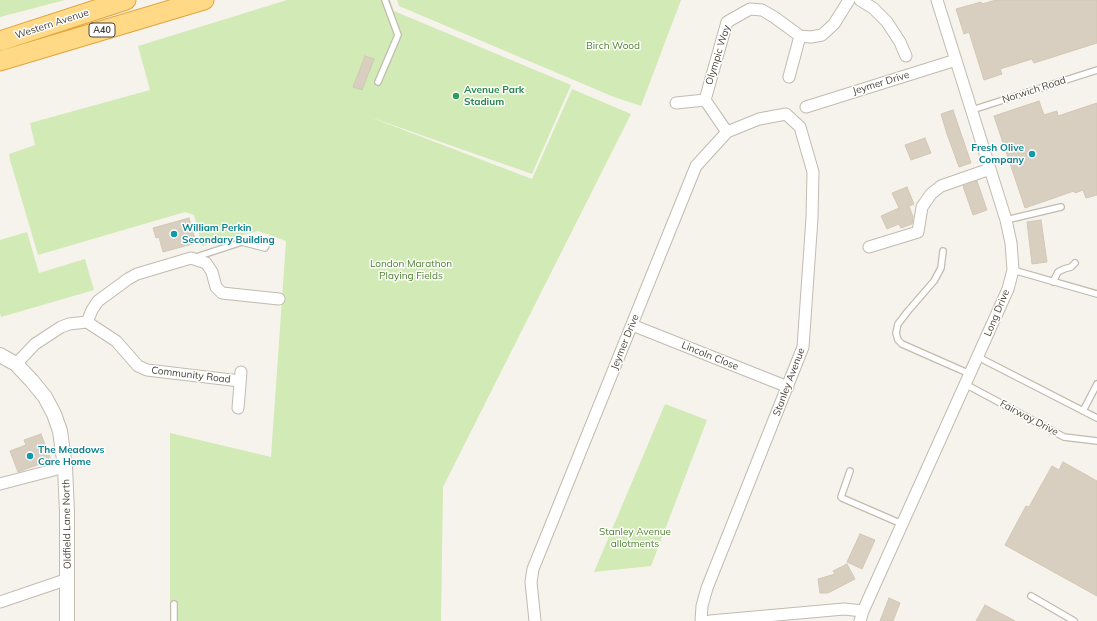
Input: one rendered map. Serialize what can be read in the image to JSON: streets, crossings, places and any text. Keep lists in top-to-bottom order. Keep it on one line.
{"streets":{"highway":["Western Avenue","A40"],"street":["Olympic Way","Jeymer Drive","Long Drive","Lincoln Close","Community Road","Stanley Avenue","Oldfield Lane North"],"lane":["Norwich Road","Fairway Drive"]},"crossings":[["Western Avenue","A40"],["Jeymer Drive","Long Drive"],["Jeymer Drive","Lincoln Close"],["Jeymer Drive","Stanley Avenue"],["Norwich Road","Long Drive"],["Long Drive","Fairway Drive"],["Lincoln Close","Stanley Avenue"]],"parks":["Birch Wood","London Marathon Playing Fields","Stanley Avenue allotments"],"places":["Avenue Park Stadium","Fresh Olive Company","William Perkin Secondary Building","The Meadows Care Home"]}
